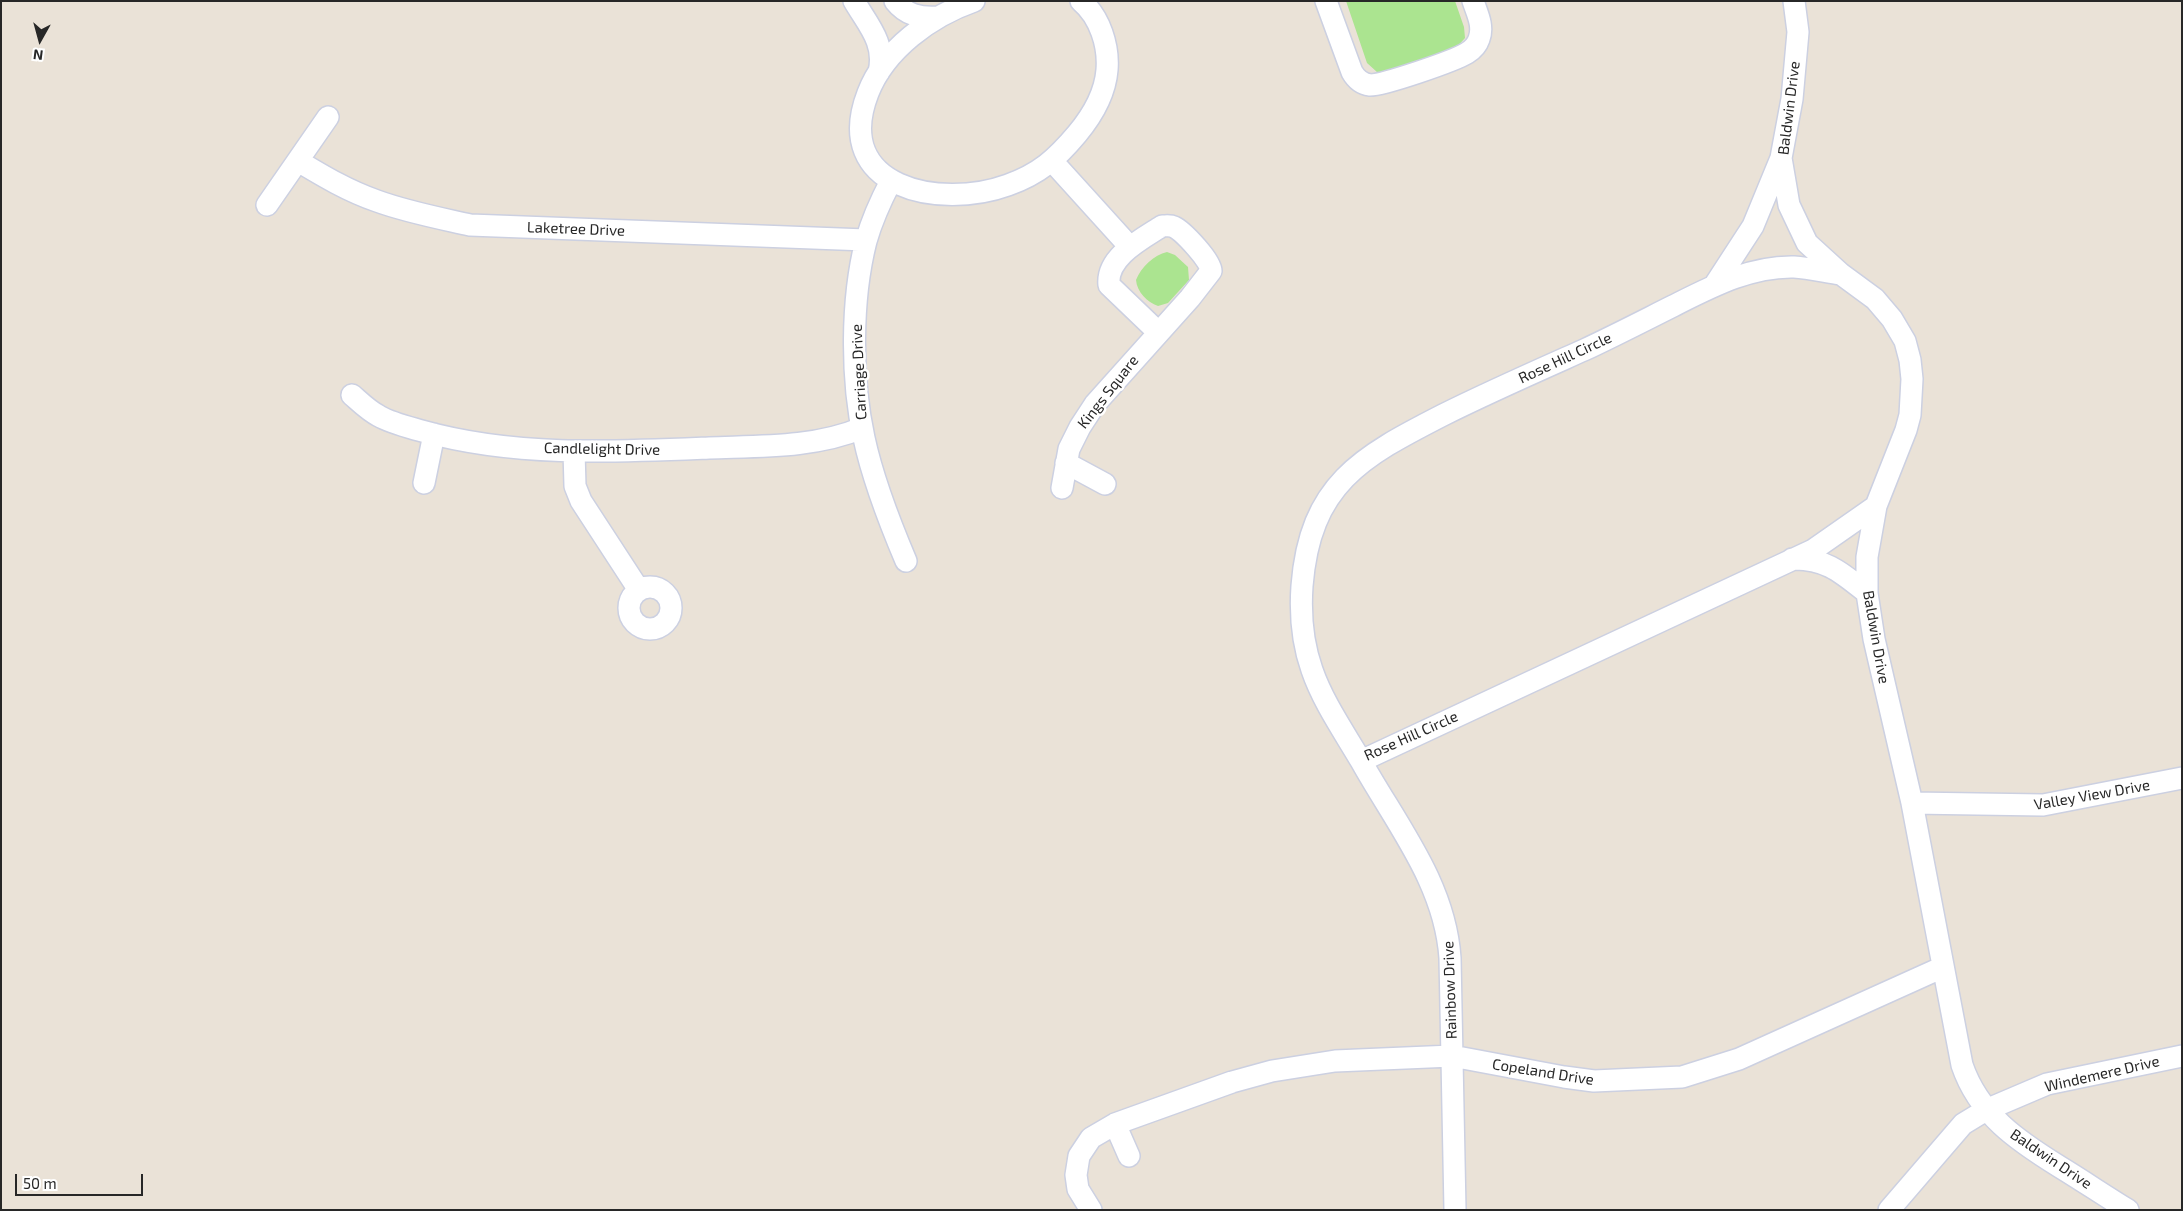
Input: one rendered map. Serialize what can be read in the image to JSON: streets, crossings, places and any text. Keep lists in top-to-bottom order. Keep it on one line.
{"streets":{"street":["Baldwin Drive","Laketree Drive","Rose Hill Circle","Carriage Drive","Kings Square","Candlelight Drive","Valley View Drive","Rainbow Drive","Copeland Drive","Windemere Drive"]},"crossings":[["Baldwin Drive","Rose Hill Circle"],["Baldwin Drive","Valley View Drive"],["Baldwin Drive","Copeland Drive"],["Baldwin Drive","Windemere Drive"],["Laketree Drive","Carriage Drive"],["Rose Hill Circle","Rainbow Drive"],["Carriage Drive","Candlelight Drive"],["Rainbow Drive","Copeland Drive"]],"scale_bar":"50 m","north":"bottom"}
